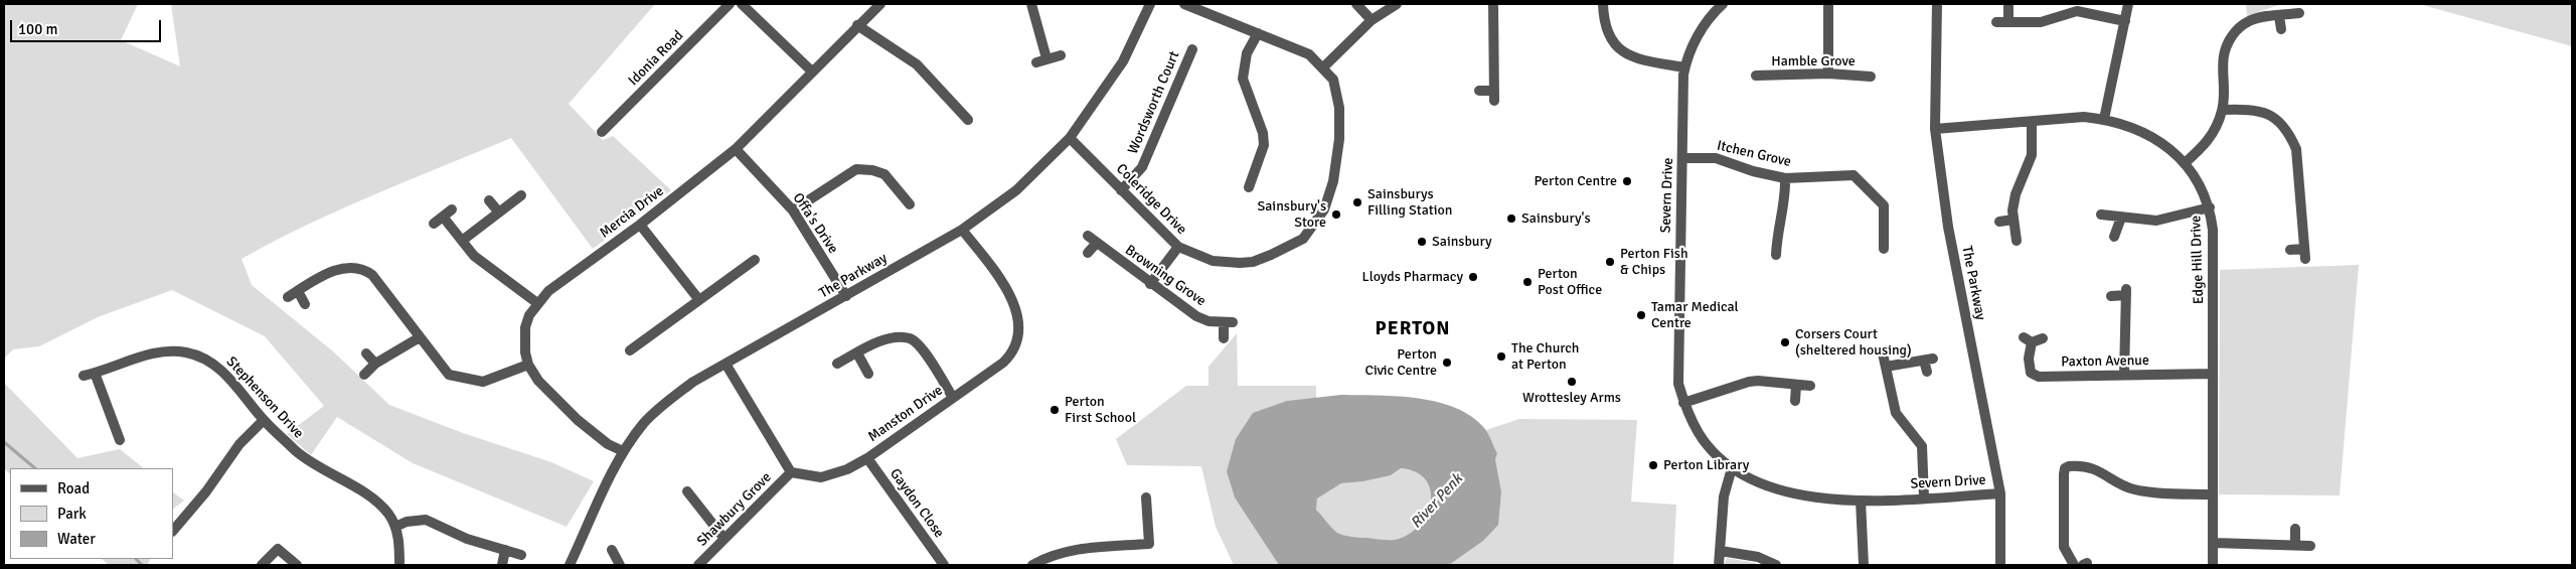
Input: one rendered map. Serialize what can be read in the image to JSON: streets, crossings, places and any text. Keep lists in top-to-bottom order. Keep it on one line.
{"streets":{"street":["Idonia Road","Hamble Grove","Wordsworth Court","Itchen Grove","Severn Drive","Coleridge Drive","Mercia Drive","Offa's Drive","Edge Hill Drive","The Parkway","Browning Grove","Paxton Avenue","Stephenson Drive","Manston Drive","Gaydon Close","Shawbury Grove"]},"crossings":[["Wordsworth Court","Coleridge Drive"],["Itchen Grove","Severn Drive"],["Severn Drive","The Parkway"],["Coleridge Drive","The Parkway"],["Mercia Drive","Offa's Drive"],["Mercia Drive","The Parkway"],["Offa's Drive","The Parkway"],["Edge Hill Drive","The Parkway"],["Edge Hill Drive","Paxton Avenue"],["The Parkway","Manston Drive"],["Manston Drive","Gaydon Close"],["Manston Drive","Shawbury Grove"]],"districts":["PERTON"],"water":["River Penk"],"places":["Perton Centre","Sainsburys Filling Station","Sainsbury's Store","Sainsbury's","Sainsbury","Perton Fish & Chips","Lloyds Pharmacy","Perton Post Office","Tamar Medical Centre","Corsers Court (sheltered housing)","The Church at Perton","Perton Civic Centre","Wrottesley Arms","Perton First School","Perton Library"],"legend":["Road","Park","Water"],"scale_bar":"100 m"}
